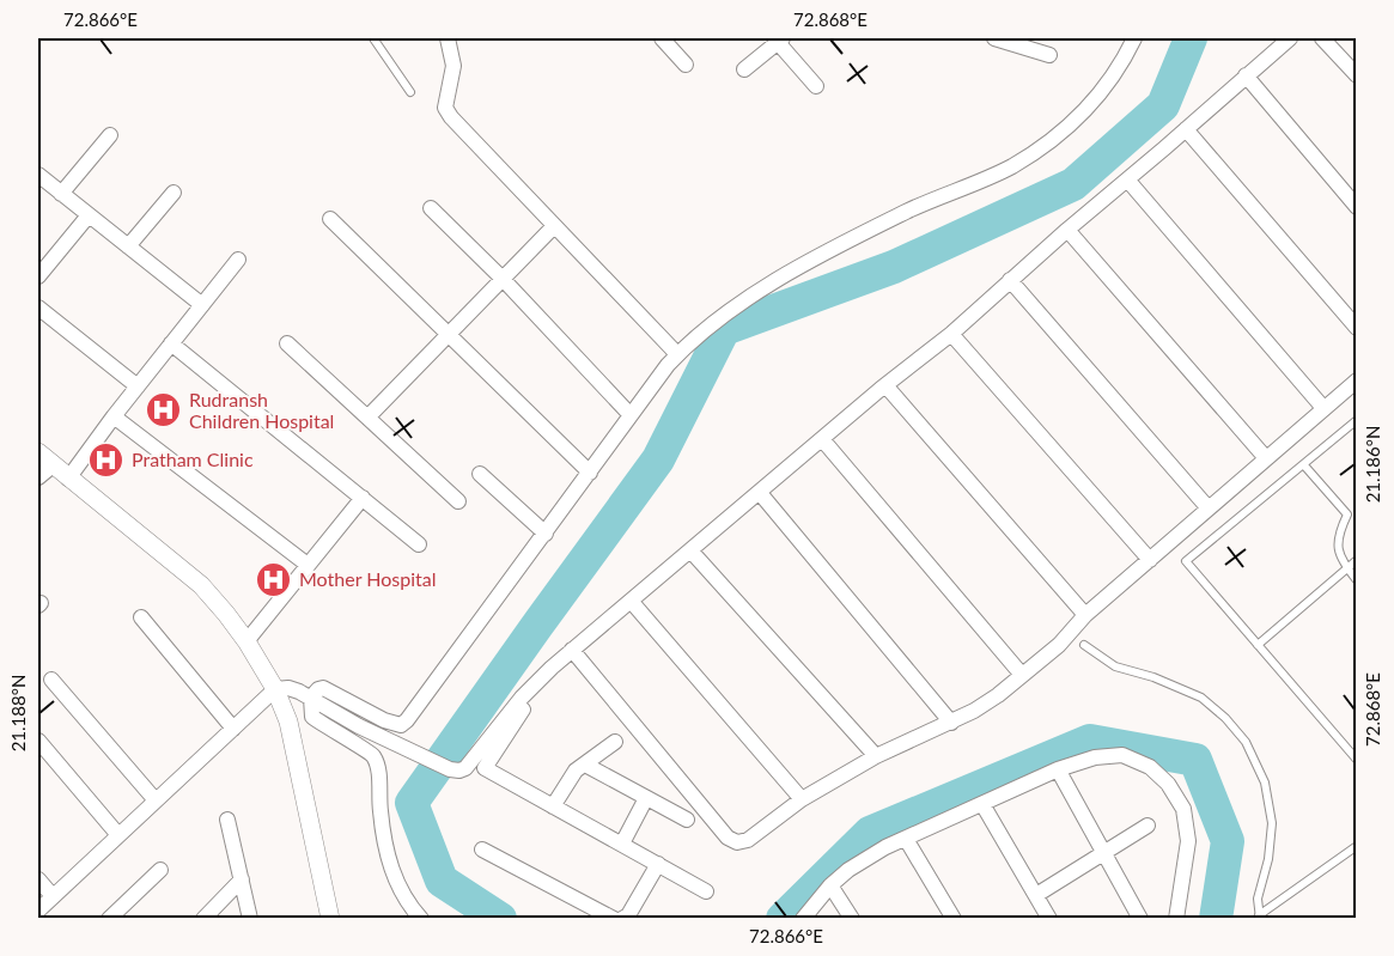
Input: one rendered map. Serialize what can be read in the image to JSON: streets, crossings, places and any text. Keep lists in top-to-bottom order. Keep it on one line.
{"places":{"hospital":["Rudransh Children Hospital","Pratham Clinic","Mother Hospital"]},"coordinates":["72.866°E","72.868°E","21.186°N","21.188°N"]}
